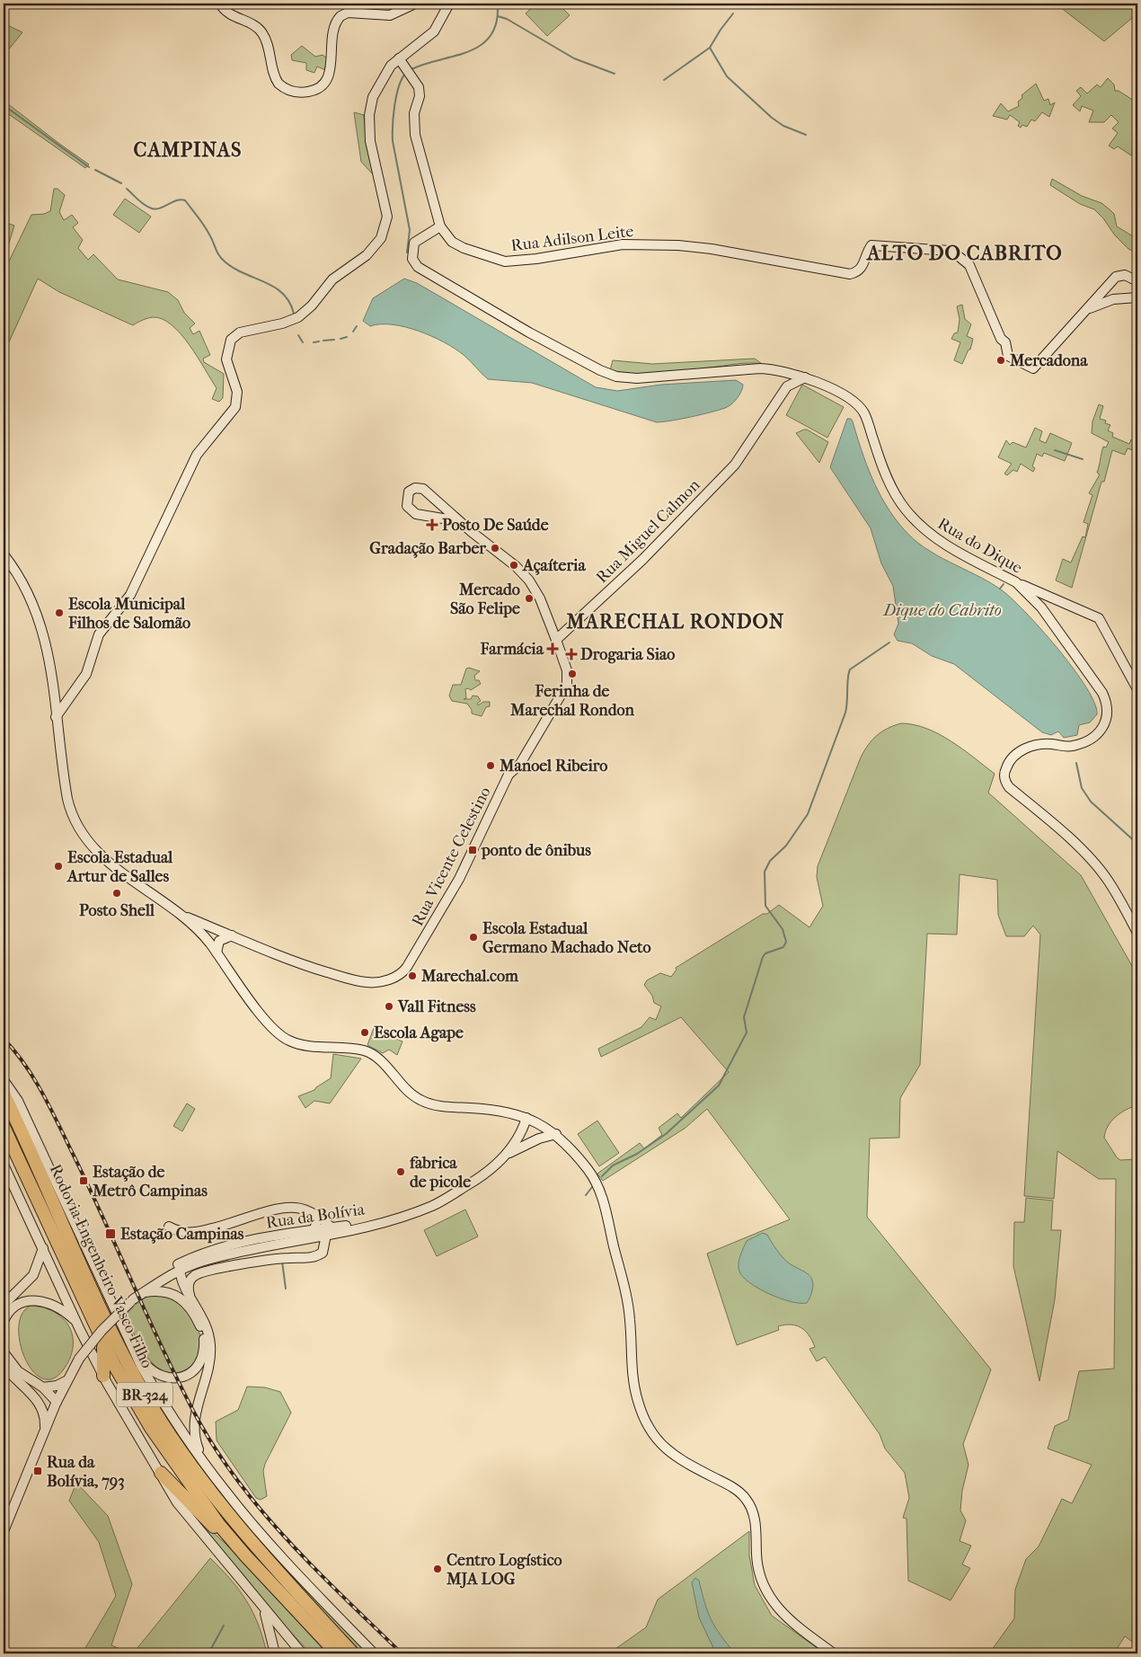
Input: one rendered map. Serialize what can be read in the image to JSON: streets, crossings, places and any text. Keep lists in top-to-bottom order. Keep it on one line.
{"streets":{"highway":["Rodovia Engenheiro Vasco Filho","BR-324"],"main road":["Rua Adilson Leite","Rua Miguel Calmon","Rua do Dique","Rua Vicente Celestino","Rua da Bolívia"]},"crossings":[["Rua Adilson Leite","Rua do Dique"],["Rua Miguel Calmon","Rua Vicente Celestino"]],"districts":["CAMPINAS","ALTO DO CABRITO","MARECHAL RONDON"],"water":["Dique do Cabrito"],"places":{"other":["Mercadona","Gradação Barber","Açaíteria","Mercado São Felipe","Escola Municipal Filhos de Salomão","Ferinha de Marechal Rondon","Manoel Ribeiro","Escola Estadual Artur de Salles","Posto Shell","Escola Estadual Germano Machado Neto","Marechal.com","Vall Fitness","Escola Agape","fabrica de picole","Centro Logístico MJA LOG"],"health":["Posto De Saúde","Farmácia","Drogaria Siao"],"transit":["ponto de ônibus","Estação de Metrô Campinas","Estação Campinas","Rua da Bolívia, 793"]}}
